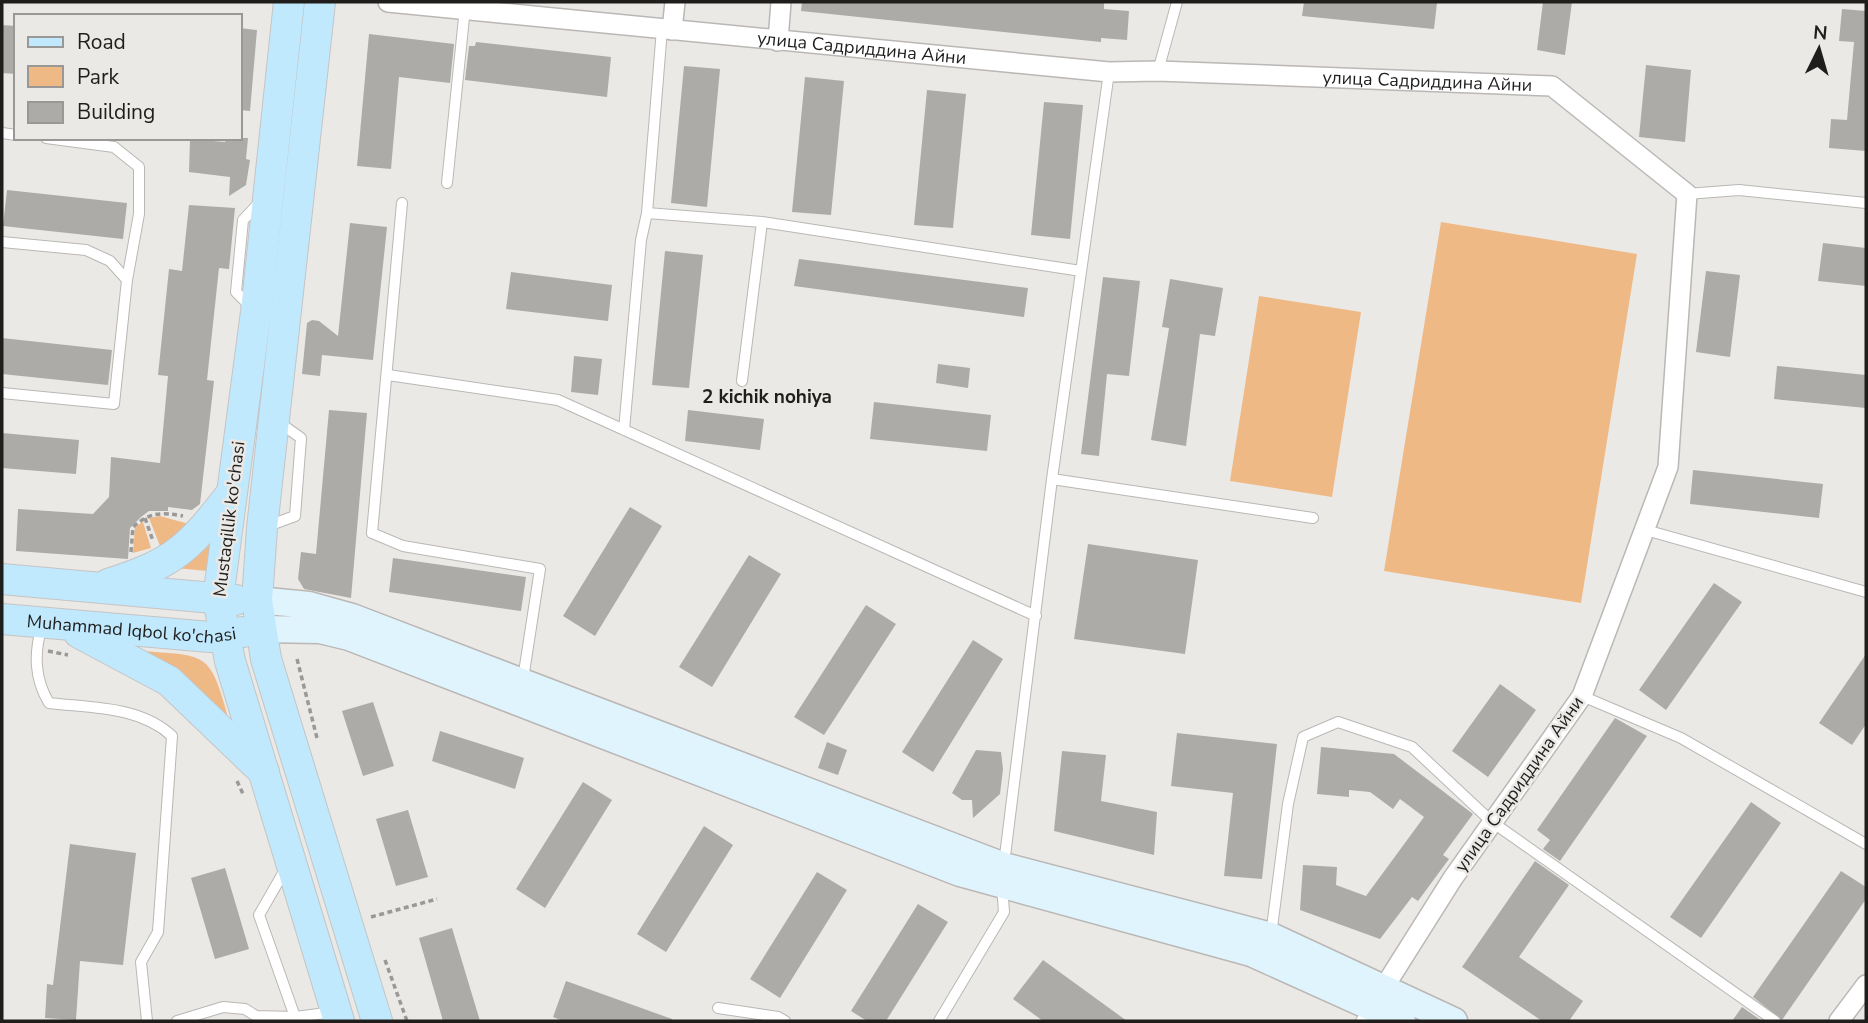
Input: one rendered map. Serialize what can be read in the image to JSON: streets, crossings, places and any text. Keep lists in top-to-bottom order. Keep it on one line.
{"streets":{"main road":["Mustaqillik ko'chasi","Muhammad Iqbol ko'chasi"],"street":["улица Садриддина Айни"]},"crossings":[["Mustaqillik ko'chasi","Muhammad Iqbol ko'chasi"]],"districts":["2 kichik nohiya"],"legend":["Road","Park","Building"],"north":"top"}
